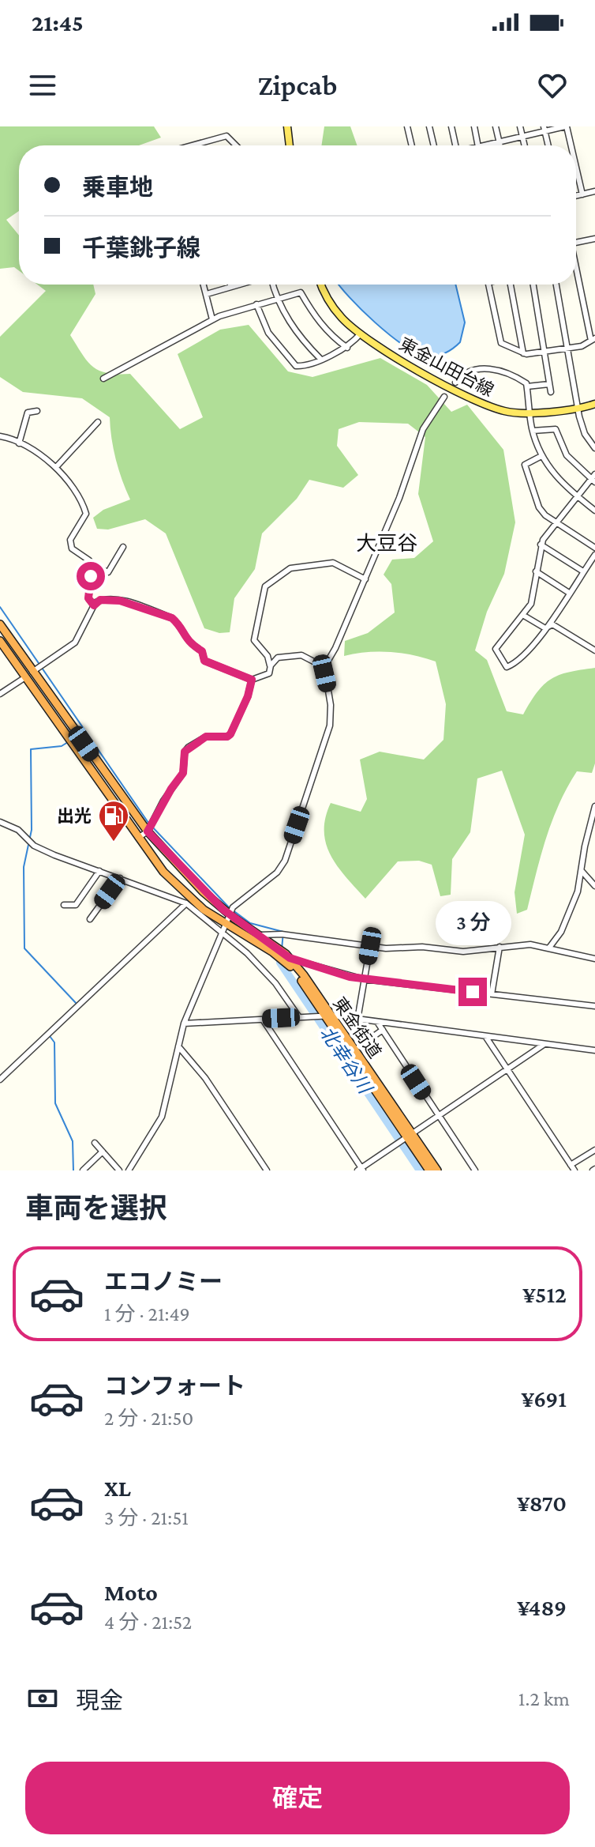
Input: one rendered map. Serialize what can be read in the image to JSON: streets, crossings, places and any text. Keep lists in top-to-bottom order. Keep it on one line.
{"streets":{"highway":["東金街道"],"main road":["東金山田台線"]},"districts":["大豆谷"],"water":["北幸谷川"],"places":{"fuel station":["出光"]},"page":{"status":"21:45","header":"Zipcab","banner":["乗車地","千葉銚子線"],"bubble":"3 分","heading":"車両を選択","list":[{"name":"エコノミー","note":"1 分 · 21:49","value":"¥512"},{"name":"コンフォート","note":"2 分 · 21:50","value":"¥691"},{"name":"XL","note":"3 分 · 21:51","value":"¥870"},{"name":"Moto","note":"4 分 · 21:52","value":"¥489"}],"pay":["現金","1.2 km"],"buttons":"確定"}}
